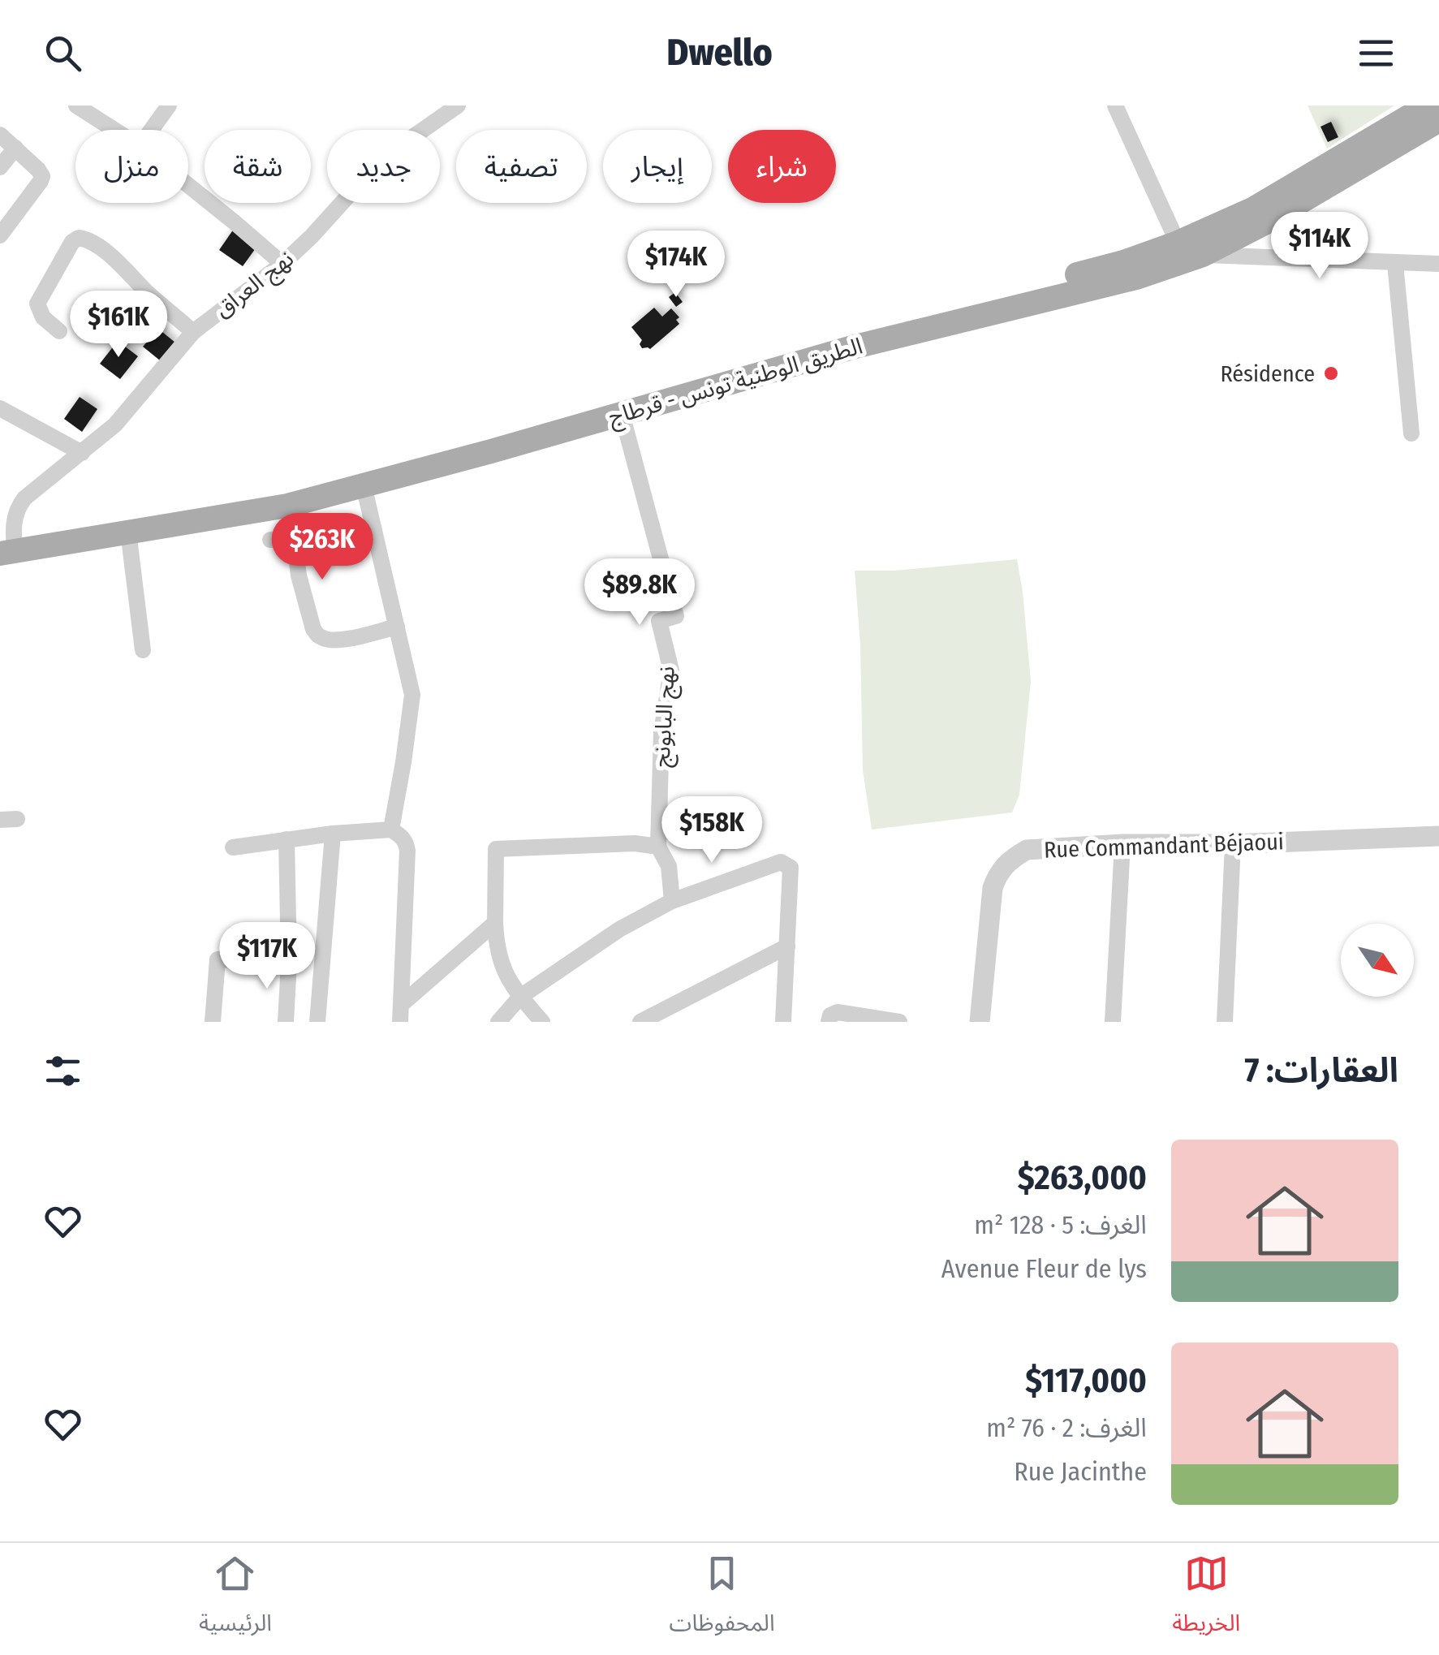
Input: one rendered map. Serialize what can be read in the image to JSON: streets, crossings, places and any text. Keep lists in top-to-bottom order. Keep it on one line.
{"streets":{"main road":["الطريق الوطنية تونس - قرطاج"],"street":["نهج العراق","نهج البابونج","Rue Commandant Béjaoui"]},"crossings":[["نهج العراق","الطريق الوطنية تونس - قرطاج"],["الطريق الوطنية تونس - قرطاج","نهج البابونج"]],"places":["Résidence"],"north":"bottom right","page":{"header":"Dwello","chip":["شراء","إيجار","تصفية","جديد","شقة","منزل"],"price":["$114K","$174K","$161K","$263K","$89.8K","$158K","$117K"],"heading":"العقارات: 7","list":[{"name":"$263,000","note":"الغرف: 5 · 128 m² · Avenue Fleur de lys"},{"name":"$117,000","note":"الغرف: 2 · 76 m² · Rue Jacinthe"}],"tabs":["الخريطة","المحفوظات","الرئيسية"]}}
